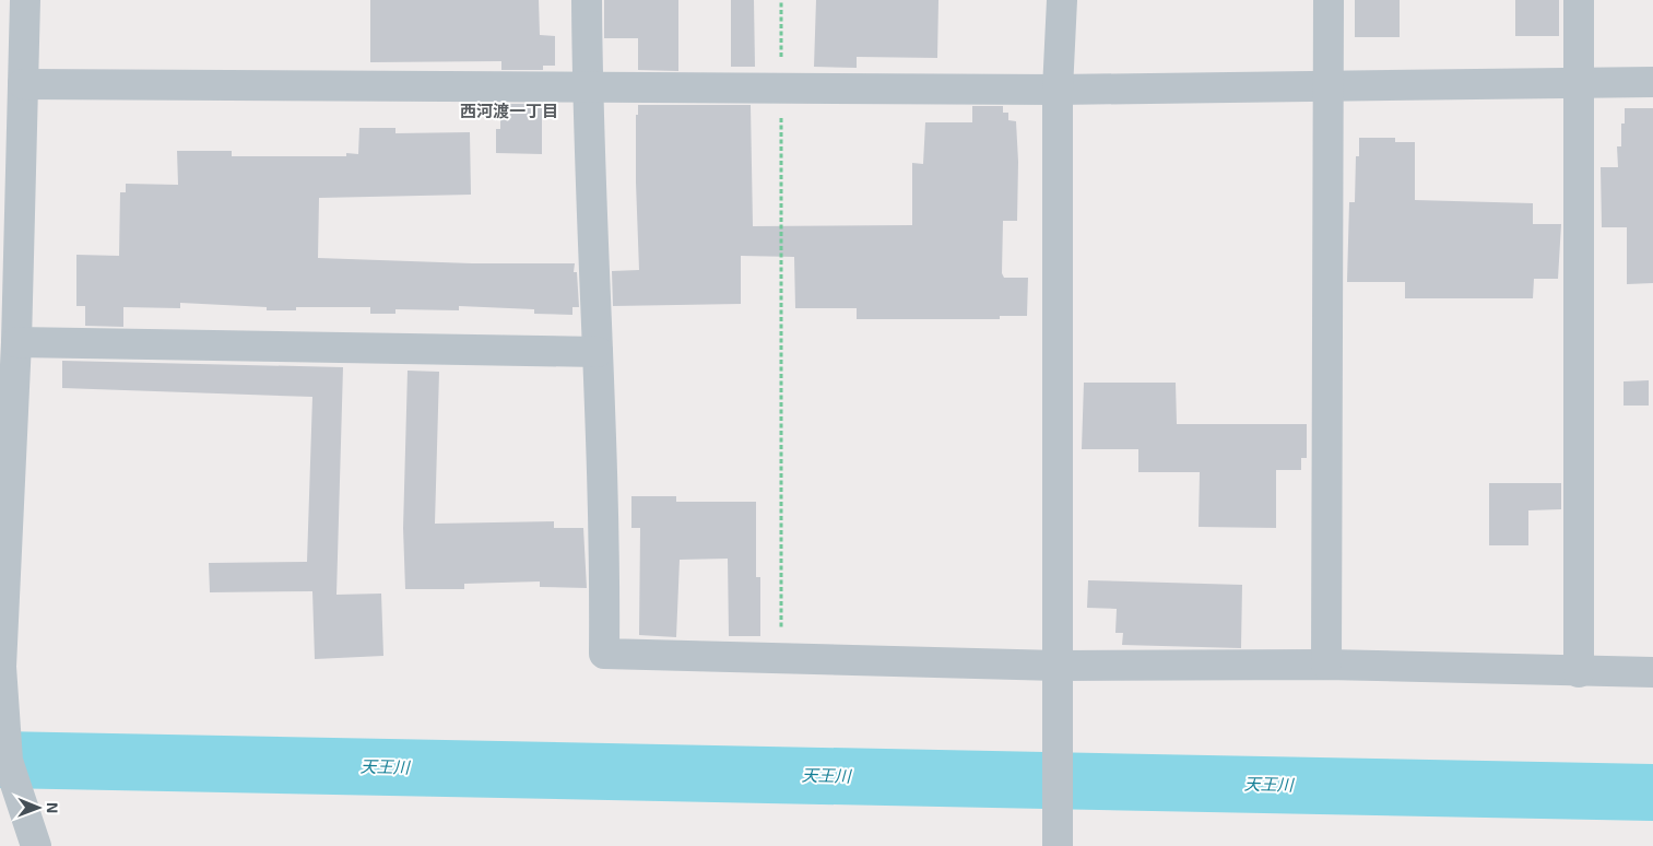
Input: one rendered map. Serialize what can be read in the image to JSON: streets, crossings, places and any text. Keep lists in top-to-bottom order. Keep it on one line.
{"districts":["西河渡一丁目"],"water":["天王川"],"north":"right"}
